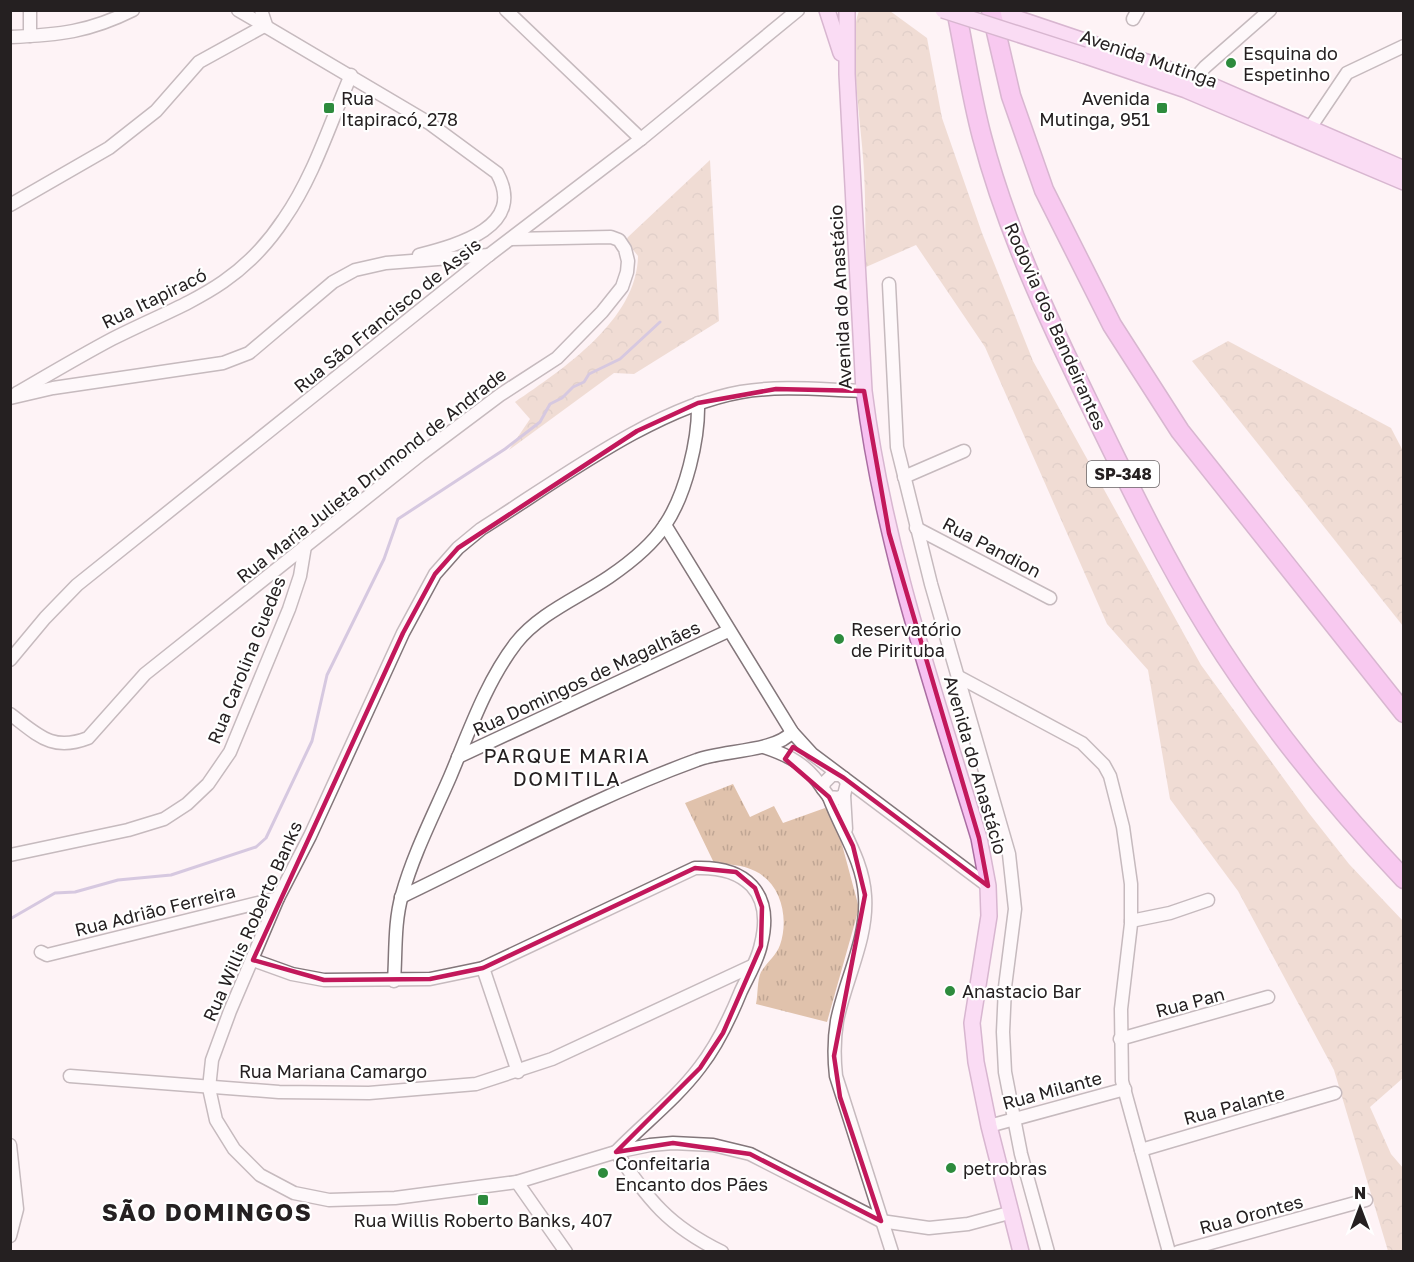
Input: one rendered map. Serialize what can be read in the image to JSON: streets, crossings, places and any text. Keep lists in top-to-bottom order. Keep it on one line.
{"streets":{"highway":["Rodovia dos Bandeirantes","SP-348"],"main road":["Avenida Mutinga","Avenida do Anastácio"],"street":["Rua Itapiracó","Rua São Francisco de Assis","Rua Maria Julieta Drumond de Andrade","Rua Pandion","Rua Carolina Guedes","Rua Domingos de Magalhães","Rua Adrião Ferreira","Rua Willis Roberto Banks","Rua Pan","Rua Mariana Camargo","Rua Milante","Rua Palante","Rua Orontes"]},"crossings":[["Avenida do Anastácio","Rua Pandion"],["Avenida do Anastácio","Rua Willis Roberto Banks"],["Avenida do Anastácio","Rua Milante"],["Rua São Francisco de Assis","Rua Maria Julieta Drumond de Andrade"],["Rua Maria Julieta Drumond de Andrade","Rua Carolina Guedes"],["Rua Adrião Ferreira","Rua Willis Roberto Banks"],["Rua Willis Roberto Banks","Rua Mariana Camargo"]],"districts":["PARQUE MARIA DOMITILA","SÃO DOMINGOS"],"places":{"other":["Esquina do Espetinho","Reservatório de Pirituba","Anastacio Bar","petrobras","Confeitaria Encanto dos Pães"],"transit":["Rua Itapiracó, 278","Avenida Mutinga, 951","Rua Willis Roberto Banks, 407"]},"north":"top"}
